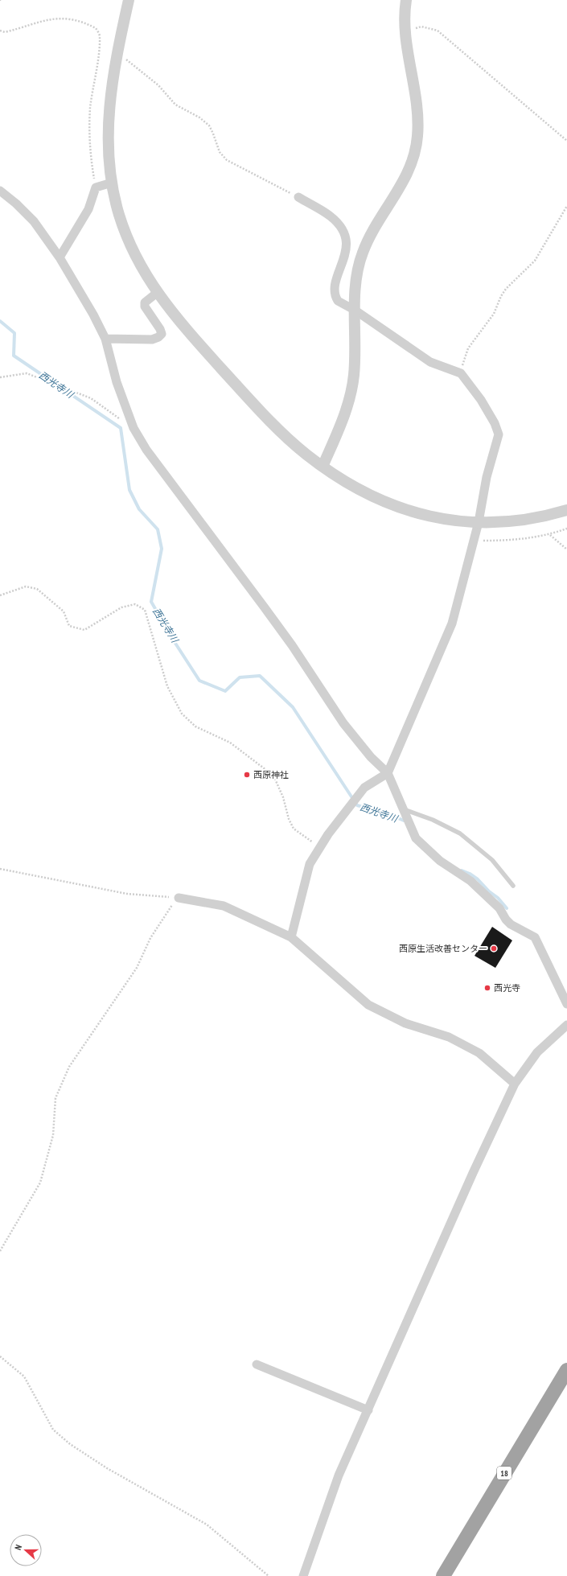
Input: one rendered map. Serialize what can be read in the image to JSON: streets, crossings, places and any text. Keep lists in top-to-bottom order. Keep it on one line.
{"streets":{"highway":["18"]},"water":["西光寺川"],"places":["西原神社","西原生活改善センター","西光寺"],"north":"left"}
